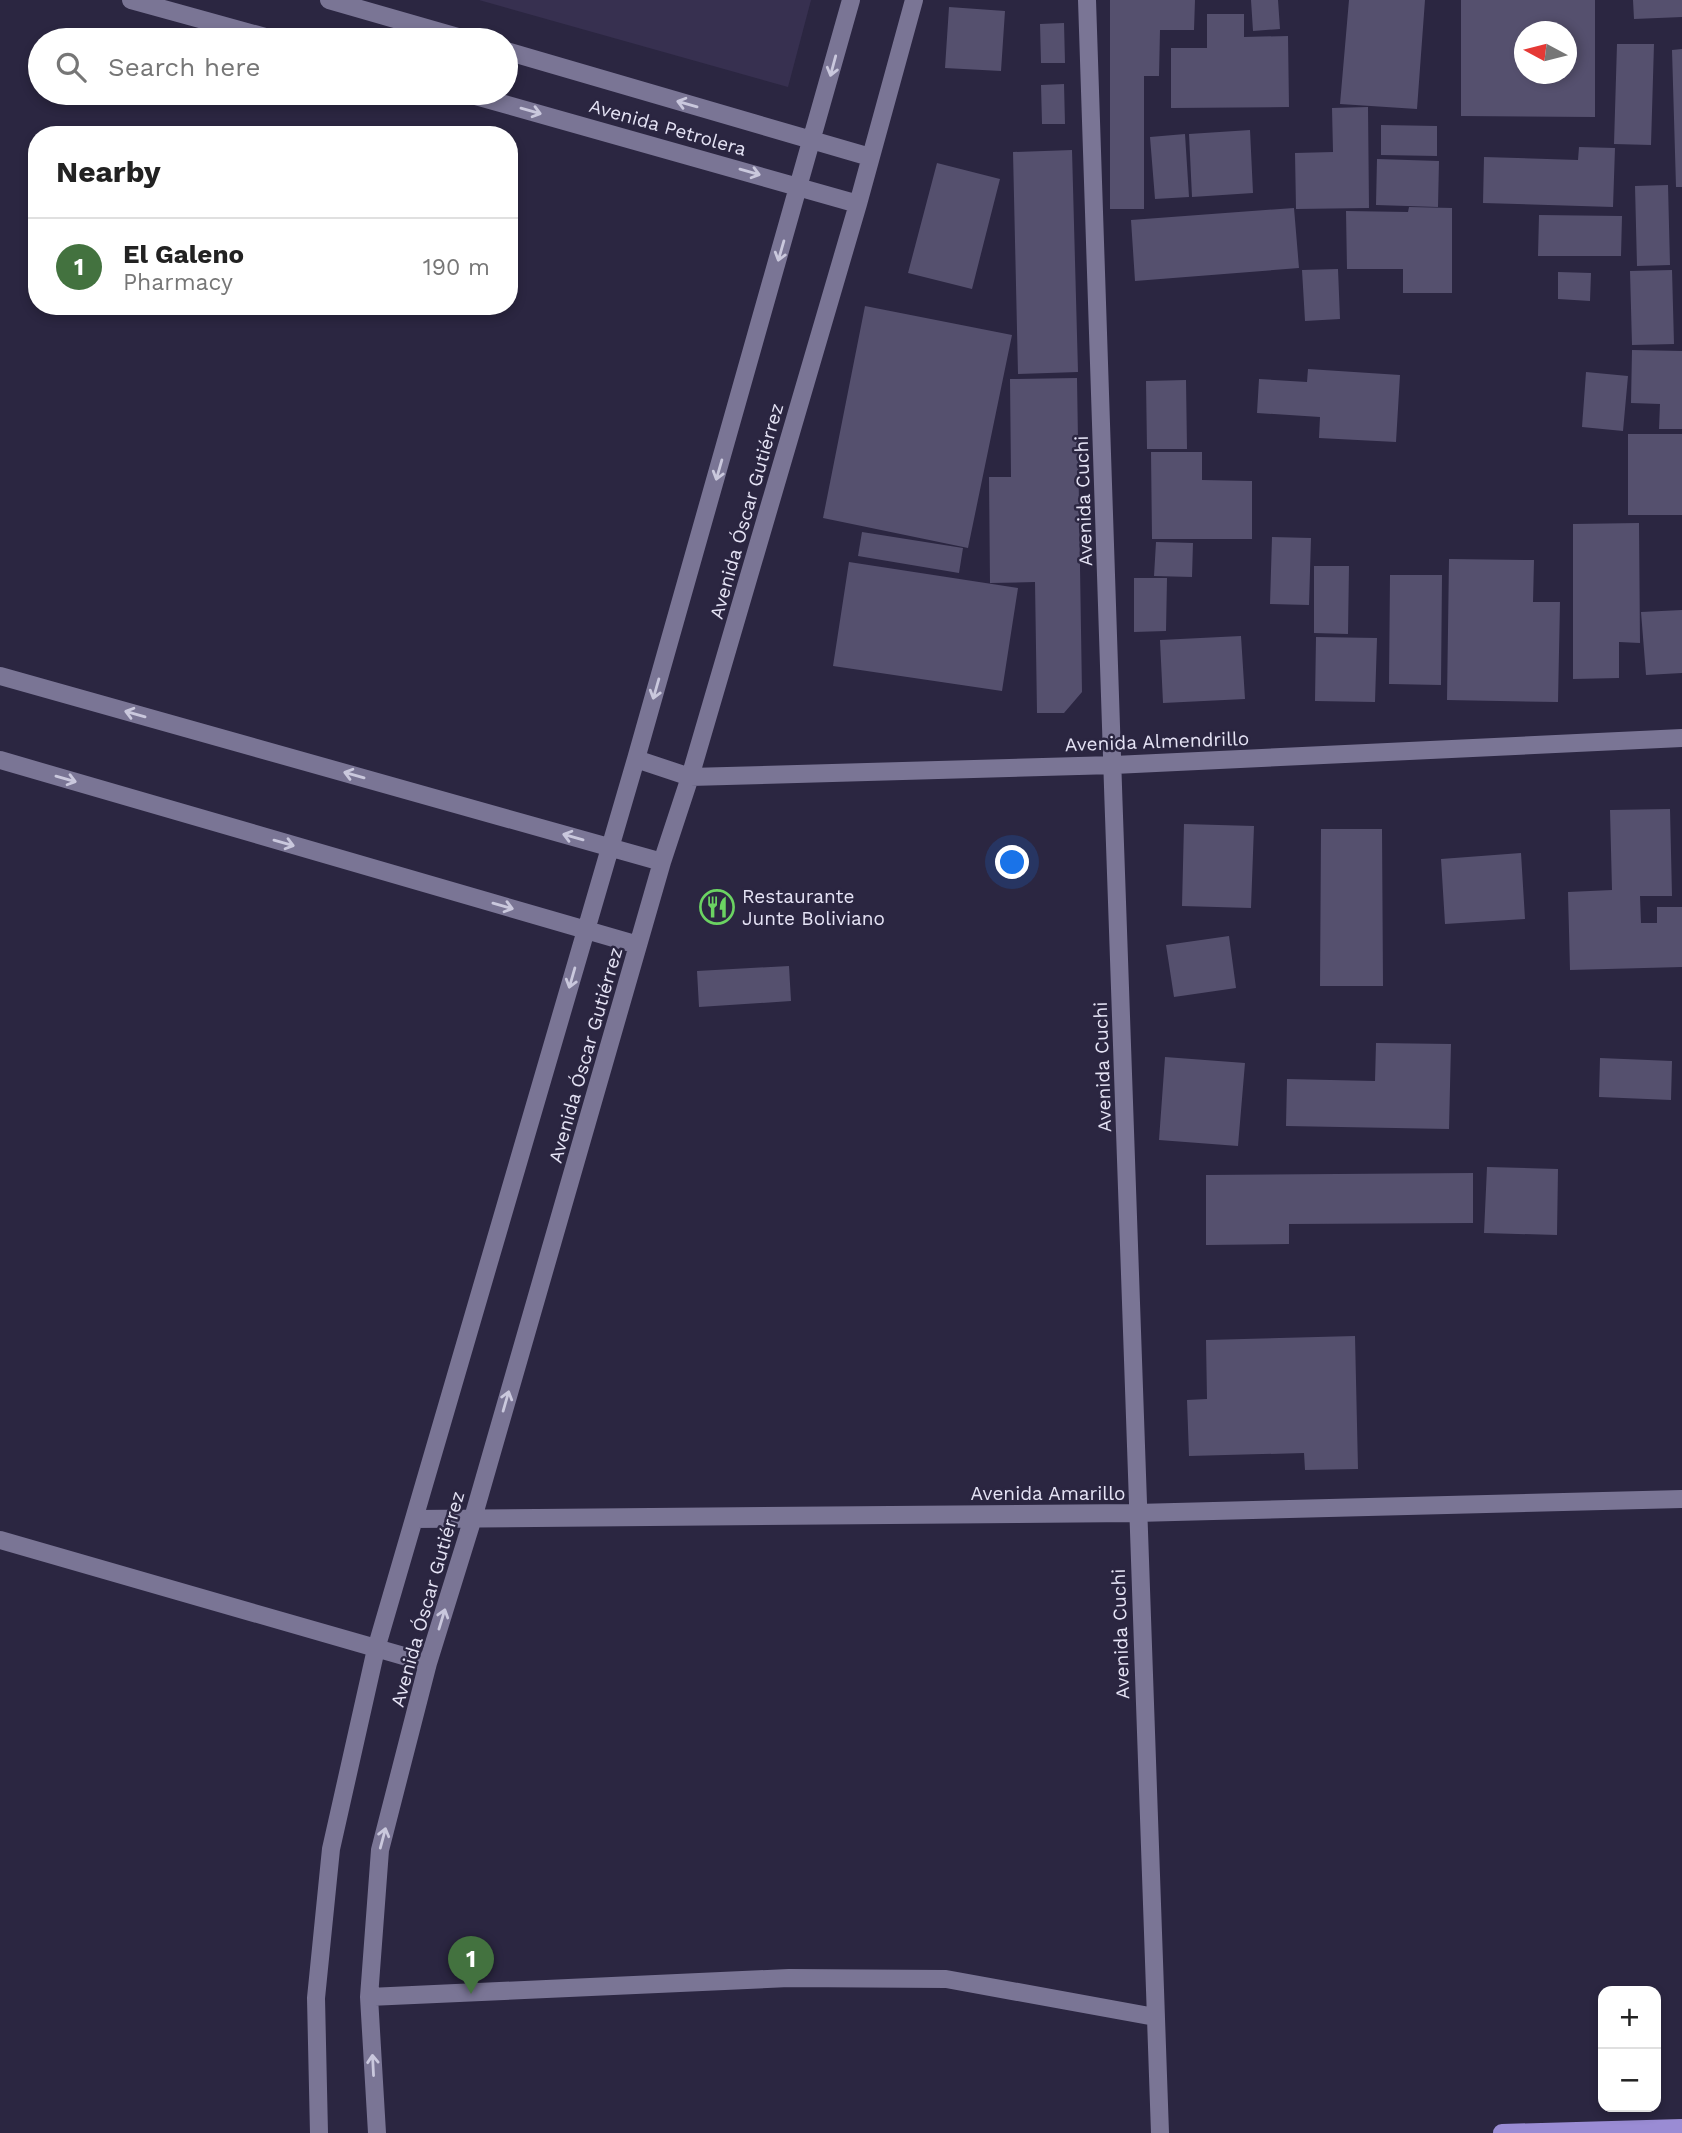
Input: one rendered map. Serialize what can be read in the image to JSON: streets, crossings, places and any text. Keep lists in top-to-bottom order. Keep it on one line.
{"streets":{"street":["Avenida Petrolera","Avenida Cuchi","Avenida Óscar Gutiérrez","Avenida Almendrillo","Avenida Amarillo"]},"crossings":[["Avenida Petrolera","Avenida Óscar Gutiérrez"],["Avenida Cuchi","Avenida Almendrillo"],["Avenida Cuchi","Avenida Amarillo"],["Avenida Óscar Gutiérrez","Avenida Almendrillo"],["Avenida Óscar Gutiérrez","Avenida Amarillo"]],"places":{"restaurant":["Restaurante Junte Boliviano"]},"north":"left","page":{"search":"Search here","heading":"Nearby","list":[{"mark":"1","name":"El Galeno","note":"Pharmacy","value":"190 m"}],"pins":"1","map_buttons":["+","−"]}}
